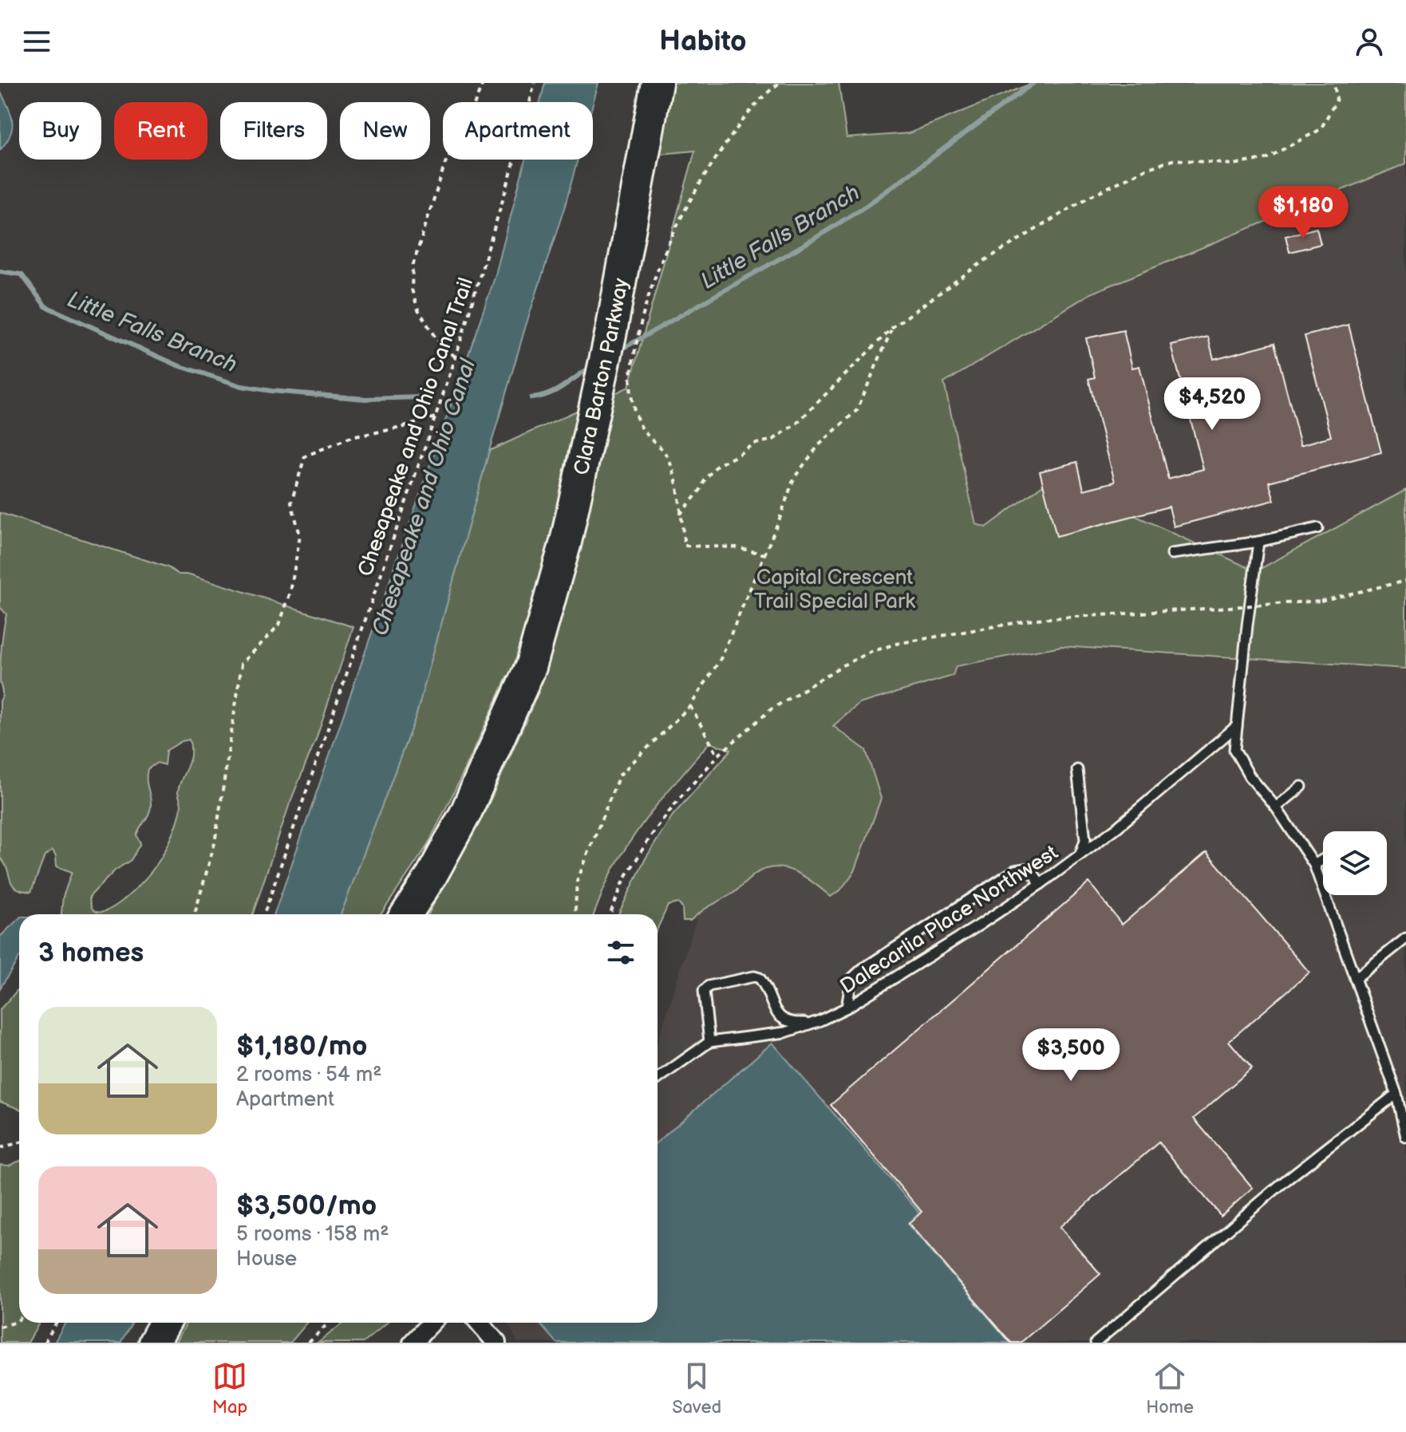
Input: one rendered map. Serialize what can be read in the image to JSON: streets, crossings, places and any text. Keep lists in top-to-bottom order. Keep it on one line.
{"streets":{"highway":["Clara Barton Parkway"],"lane":["Dalecarlia Place Northwest"],"path":["Chesapeake and Ohio Canal Trail"]},"water":["Little Falls Branch","Chesapeake and Ohio Canal"],"parks":["Capital Crescent Trail Special Park"],"page":{"header":"Habito","chip":["Buy","Rent","Filters","New","Apartment"],"price":["$1,180","$4,520","$3,500"],"heading":"3 homes","list":[{"name":"$1,180/mo","note":"2 rooms · 54 m² · Apartment"},{"name":"$3,500/mo","note":"5 rooms · 158 m² · House"}],"tabs":["Map","Saved","Home"]}}
